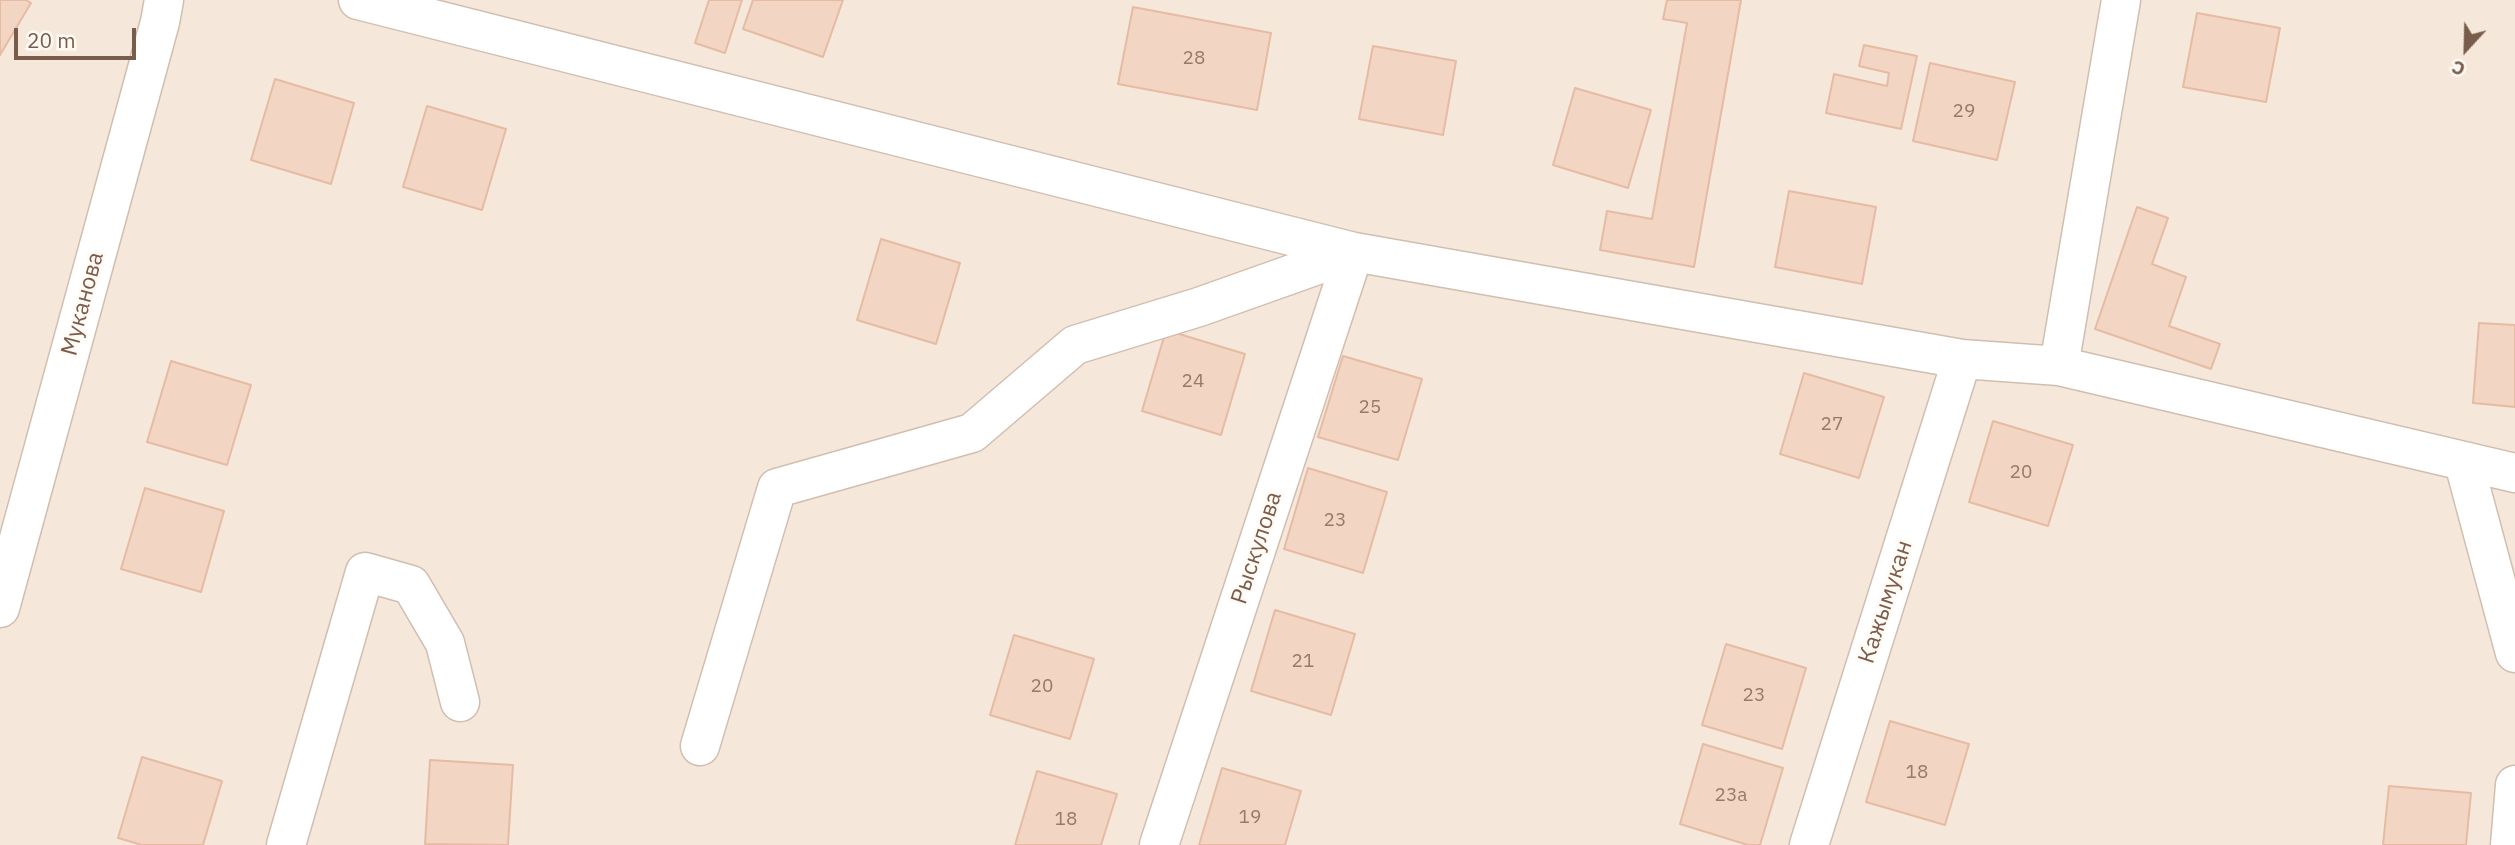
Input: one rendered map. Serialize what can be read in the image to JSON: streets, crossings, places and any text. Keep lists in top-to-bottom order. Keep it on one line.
{"streets":{"street":["Муканова","Рыскулова","Кажымукан"]},"house_numbers":["28","29","24","25","27","20","23","21","20","23","18","23а","19","18"],"scale_bar":"20 m","north":"bottom"}
